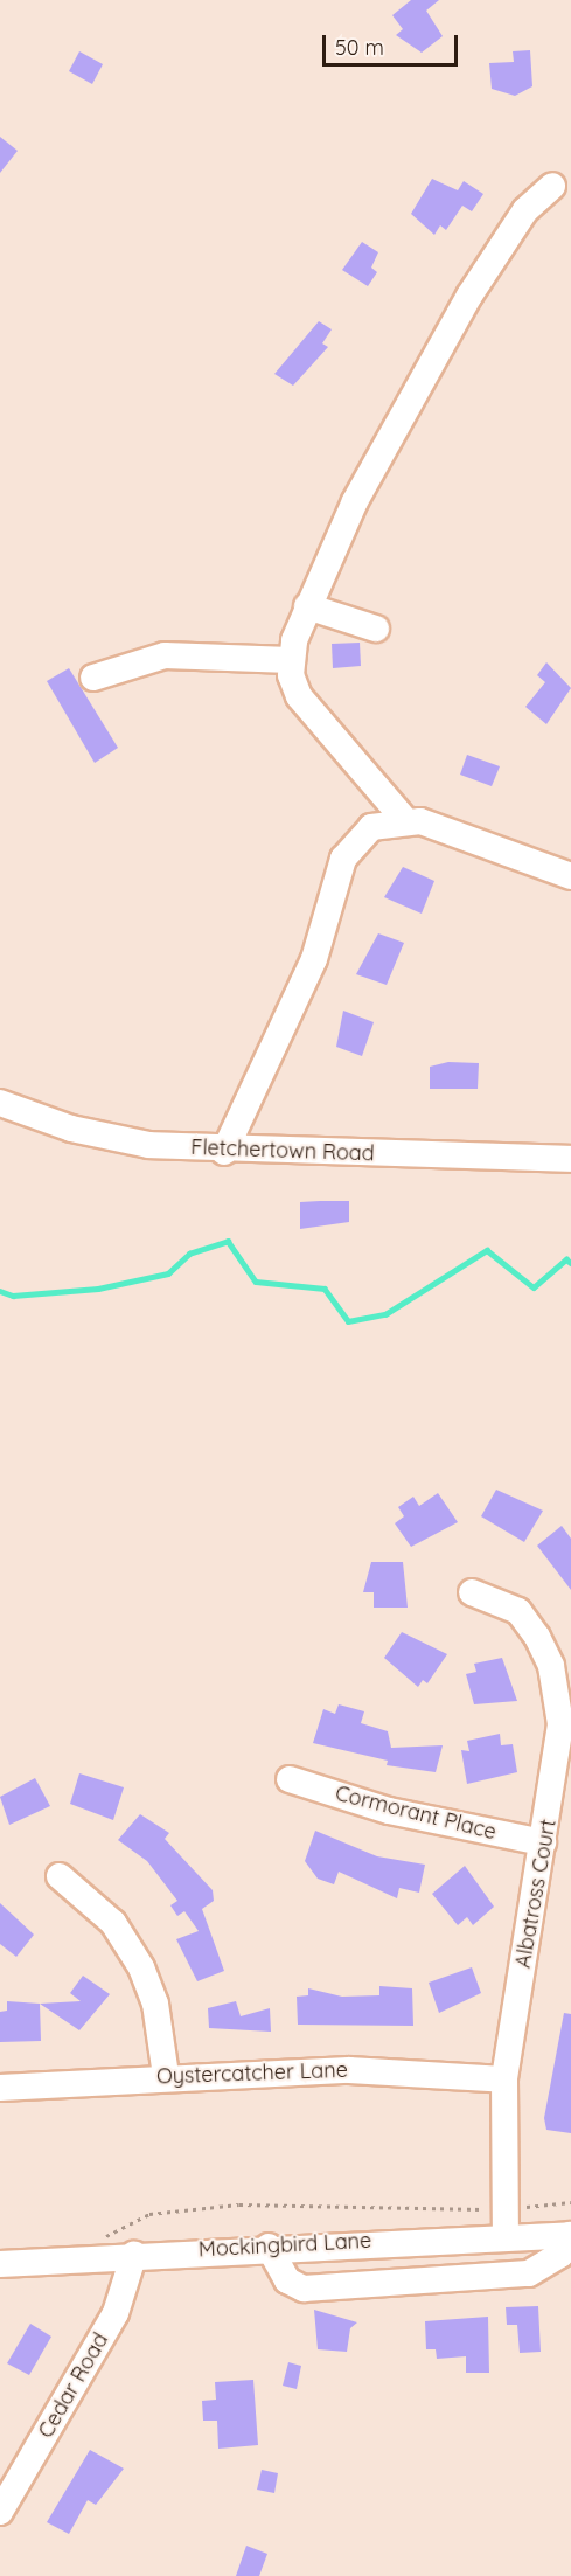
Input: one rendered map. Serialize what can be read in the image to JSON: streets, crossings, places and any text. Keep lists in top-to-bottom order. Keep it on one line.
{"streets":{"street":["Fletchertown Road","Cormorant Place","Albatross Court","Oystercatcher Lane","Mockingbird Lane","Cedar Road"]},"crossings":[["Cormorant Place","Albatross Court"],["Albatross Court","Oystercatcher Lane"],["Albatross Court","Mockingbird Lane"],["Mockingbird Lane","Cedar Road"]],"scale_bar":"50 m"}
